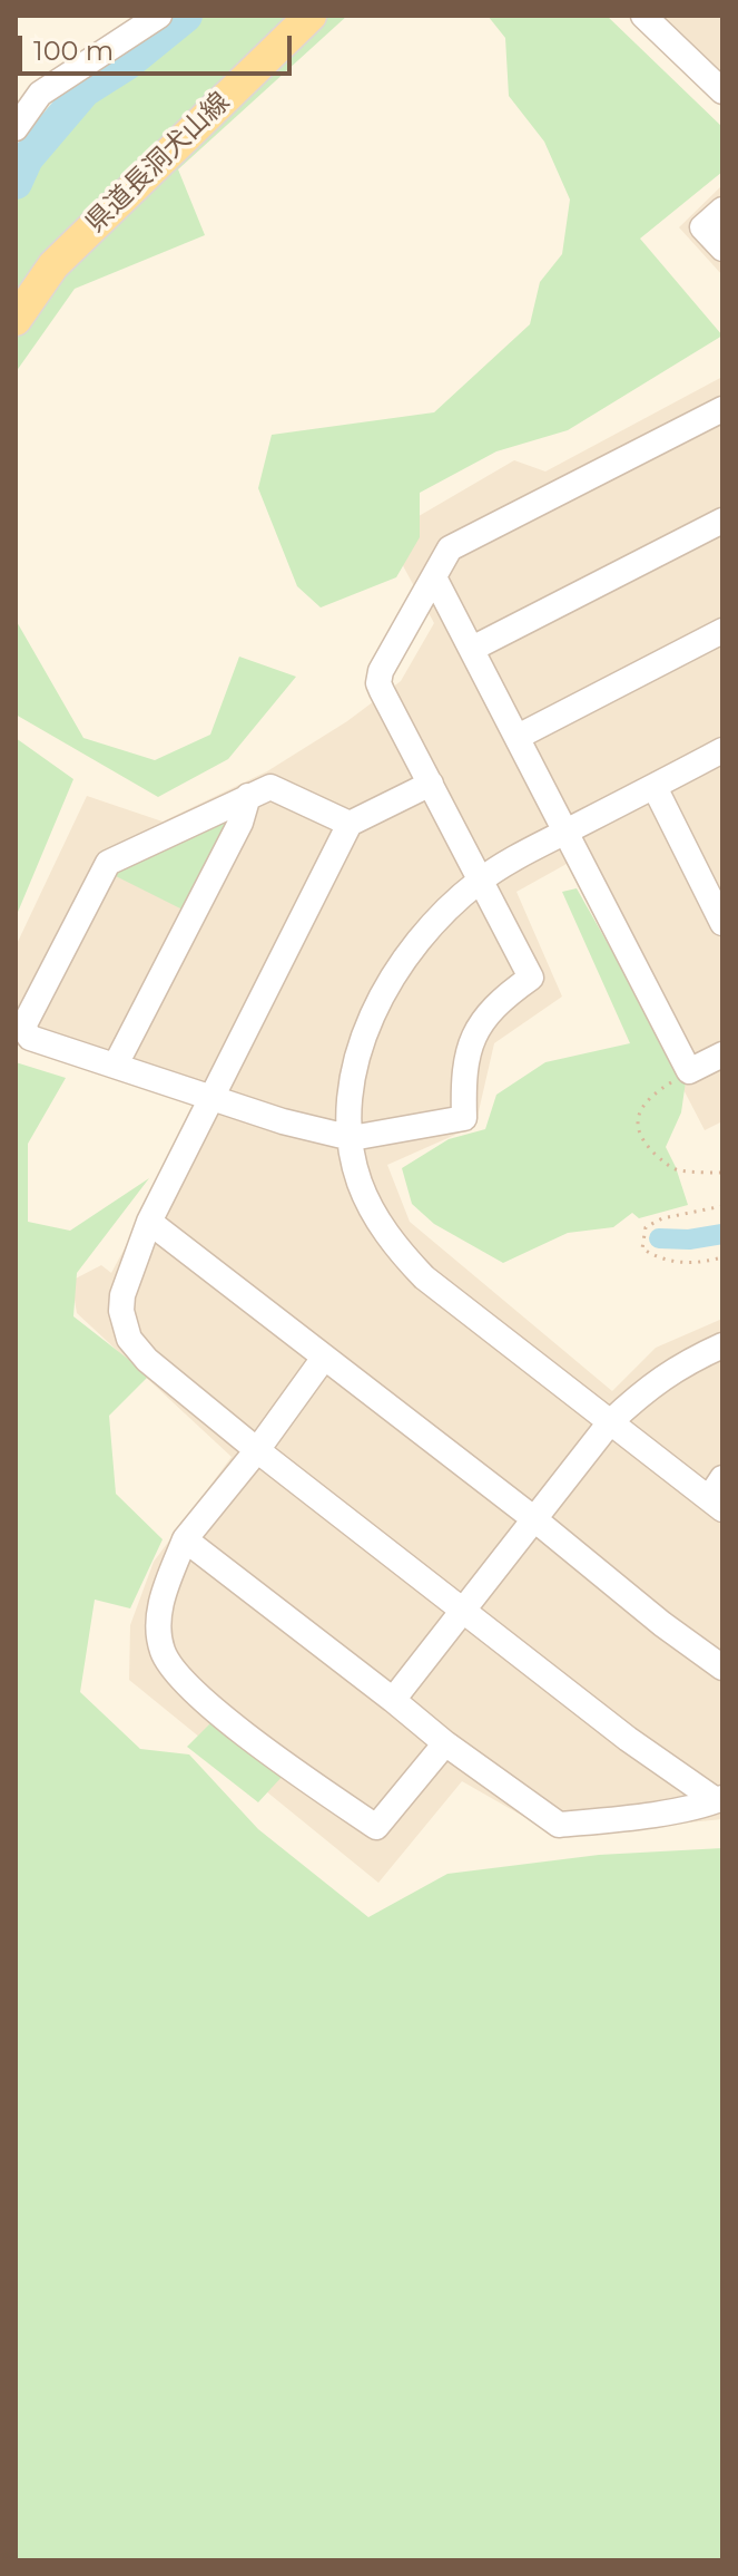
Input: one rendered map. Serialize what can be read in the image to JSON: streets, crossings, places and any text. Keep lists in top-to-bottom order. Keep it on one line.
{"streets":{"main road":["県道長洞犬山線"]},"scale_bar":"100 m"}
